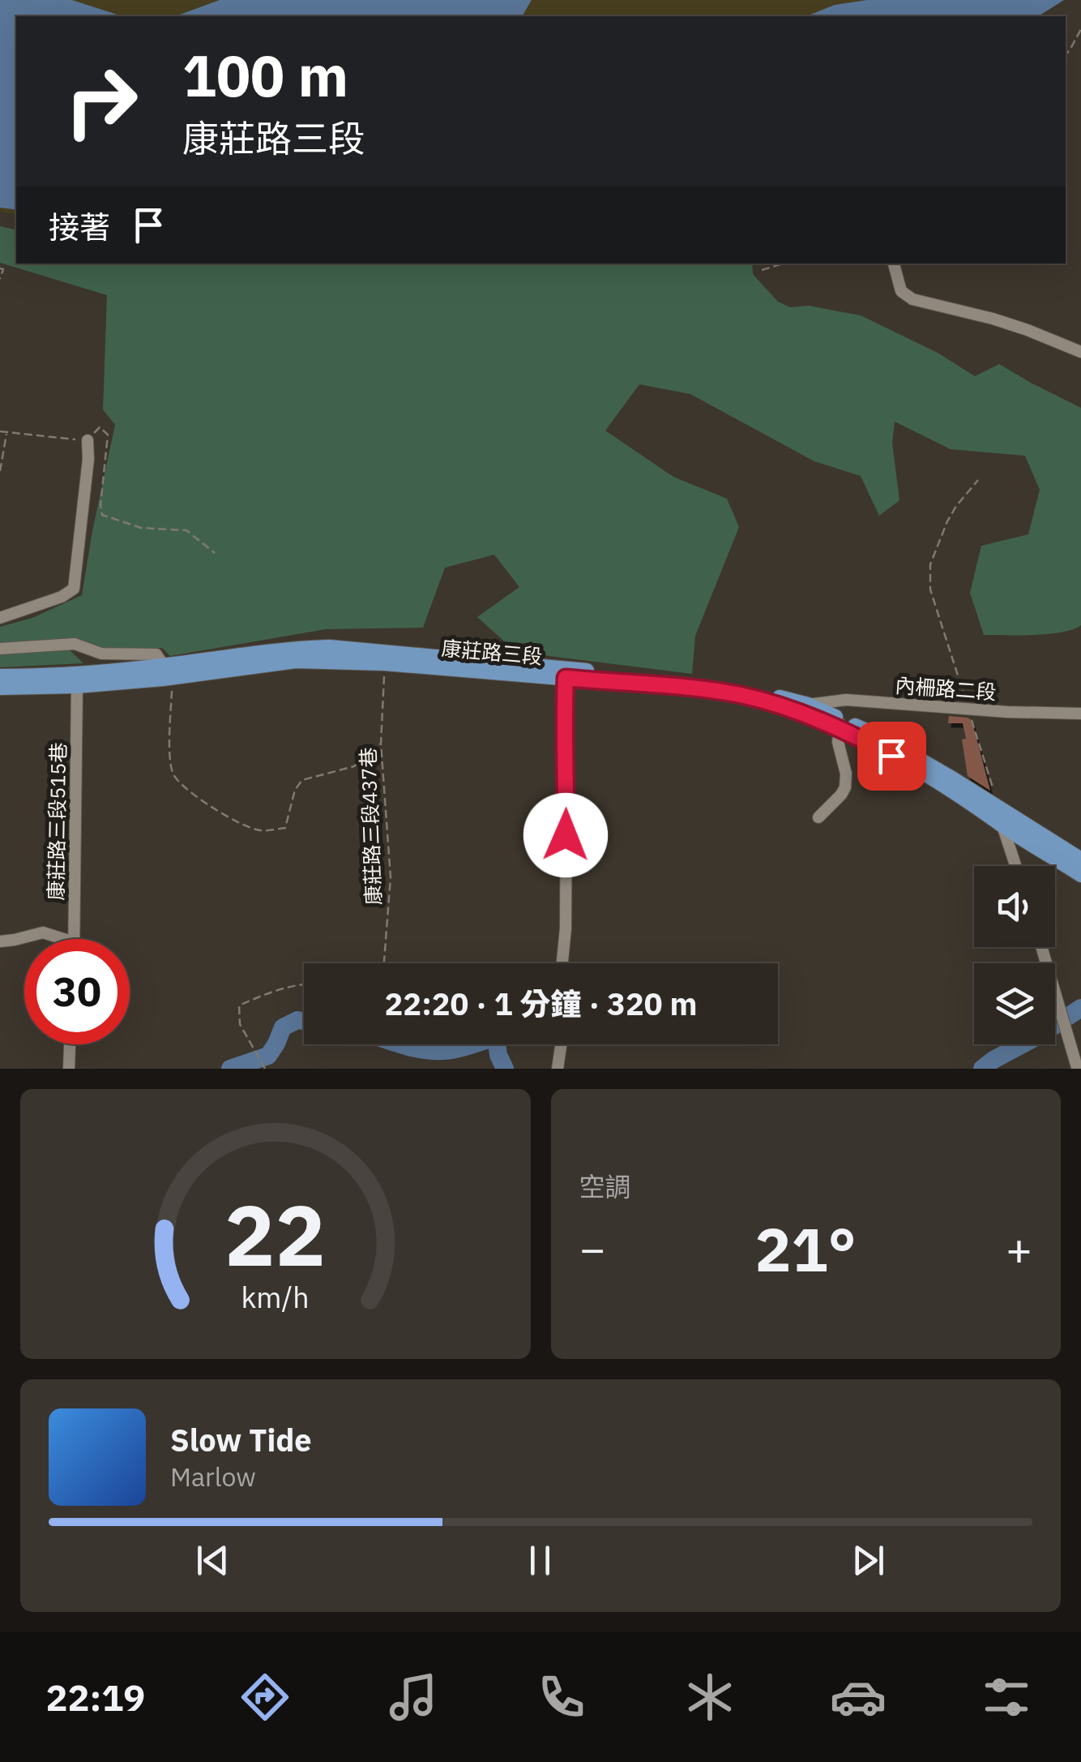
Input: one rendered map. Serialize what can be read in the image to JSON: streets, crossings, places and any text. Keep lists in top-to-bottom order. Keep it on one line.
{"streets":{"main road":["康莊路三段"],"street":["內柵路二段","康莊路三段515巷"],"path":["康莊路三段437巷"]},"crossings":[["康莊路三段","內柵路二段"],["康莊路三段","康莊路三段515巷"],["康莊路三段","康莊路三段437巷"]],"page":{"turn":["100 m","康莊路三段"],"then":"接著","limit":"30","trip":"22:20 · 1 分鐘 · 320 m","tile":"空調","heat":["−","21°","+"],"song":["Slow Tide","Marlow"],"tabs":"22:19","gauge":["22","km/h"]}}
